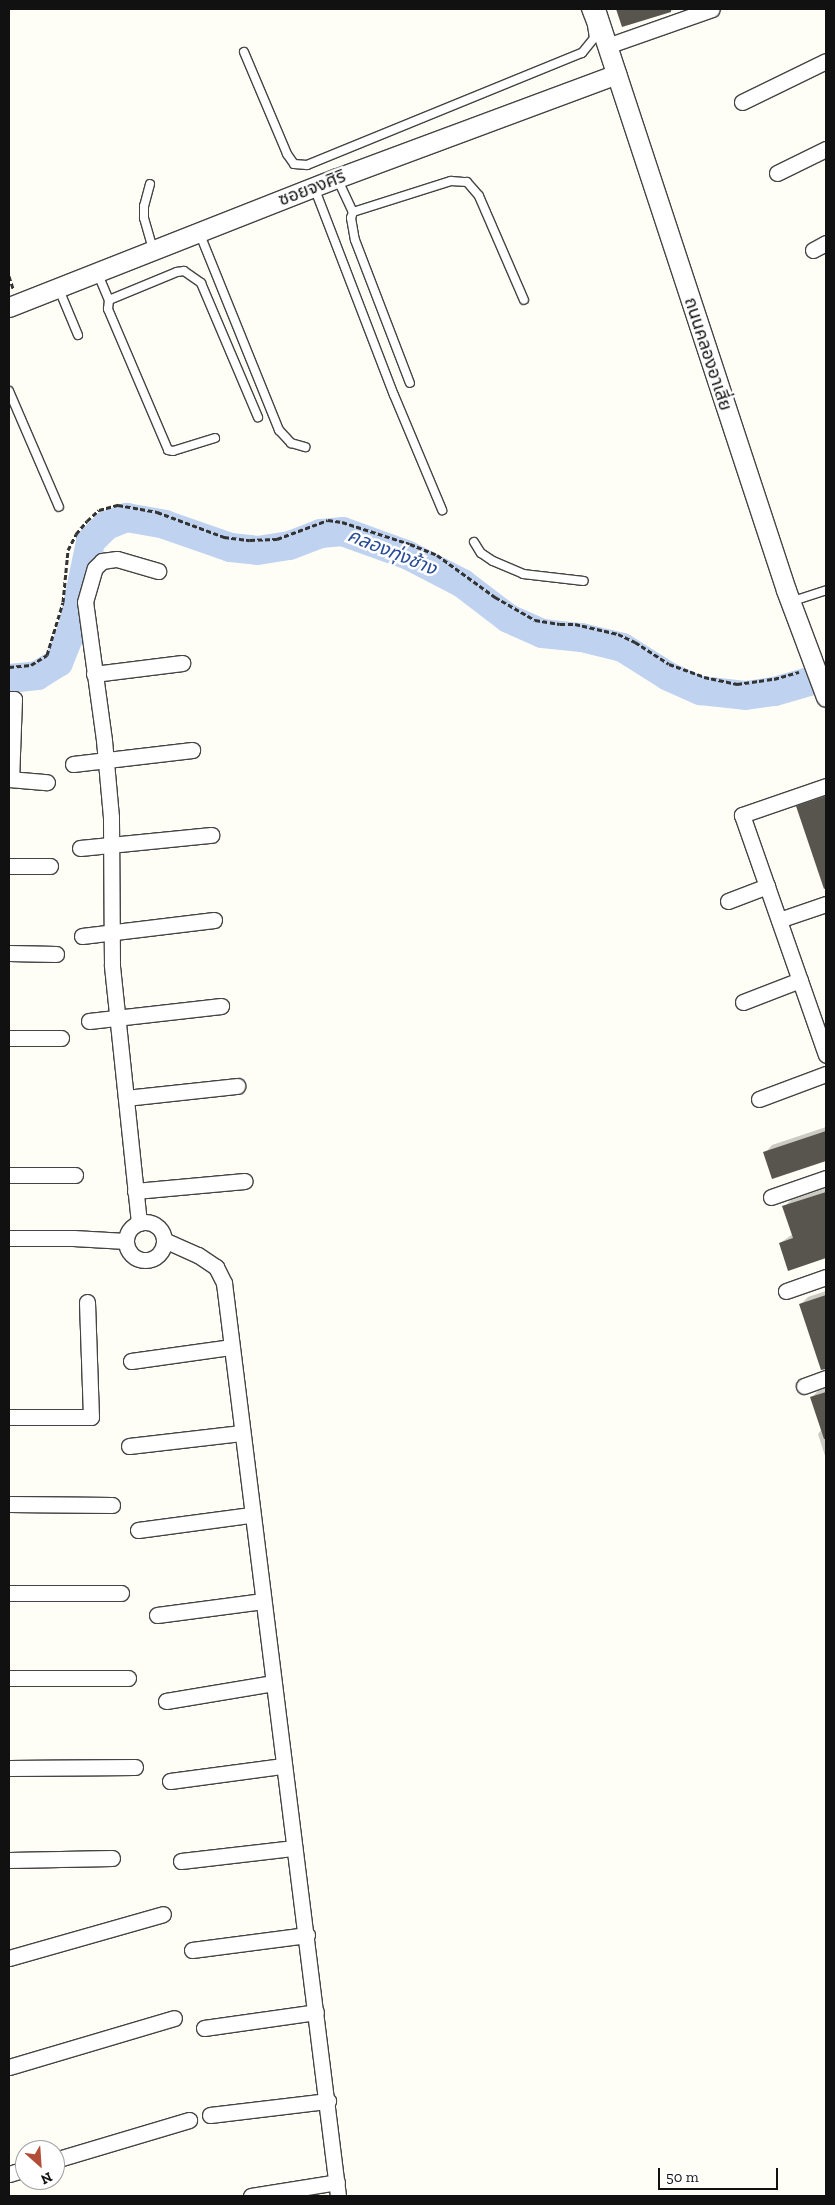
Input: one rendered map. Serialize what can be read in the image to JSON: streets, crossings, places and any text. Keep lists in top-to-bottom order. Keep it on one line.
{"streets":{"street":["ซอยจงศิริ","ถนนคลองอาเสี่ย"]},"crossings":[["ซอยจงศิริ","ถนนคลองอาเสี่ย"]],"water":["คลองทุ่งช้าง"],"scale_bar":"50 m","north":"bottom right"}
